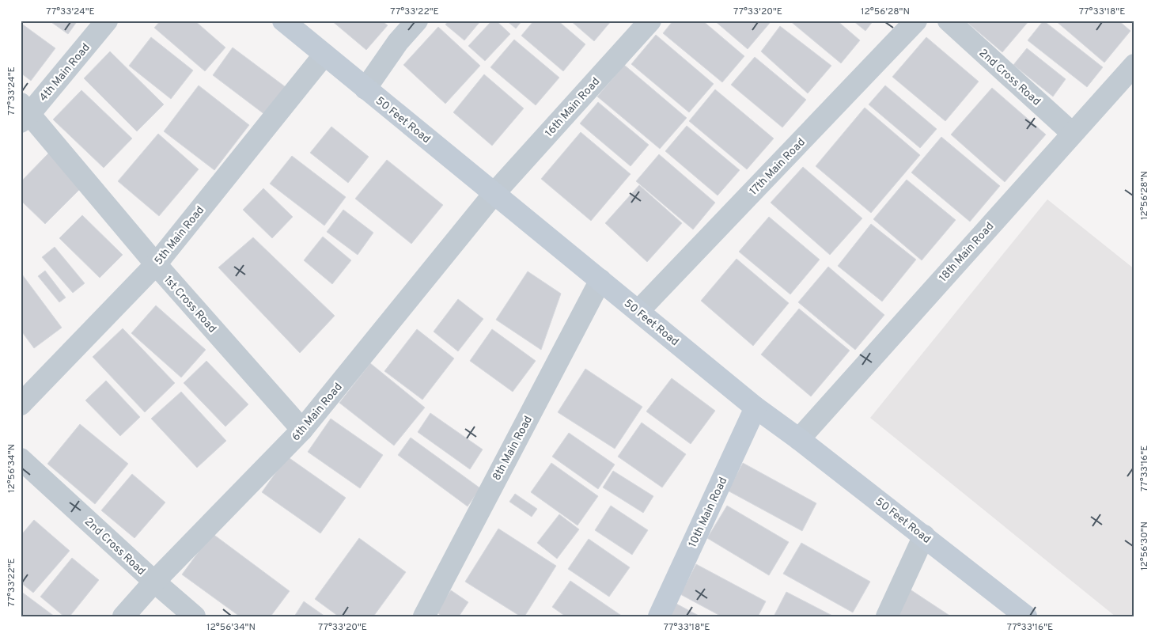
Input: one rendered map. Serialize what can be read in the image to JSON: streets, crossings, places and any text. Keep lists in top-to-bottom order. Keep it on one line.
{"streets":{"main road":["50 Feet Road","10th Main Road"],"street":["4th Main Road","2nd Cross Road","16th Main Road","17th Main Road","5th Main Road","18th Main Road","1st Cross Road","6th Main Road","8th Main Road"]},"crossings":[["4th Main Road","1st Cross Road"],["2nd Cross Road","18th Main Road"],["2nd Cross Road","6th Main Road"],["16th Main Road","50 Feet Road"],["16th Main Road","6th Main Road"],["50 Feet Road","17th Main Road"],["50 Feet Road","5th Main Road"],["50 Feet Road","18th Main Road"],["50 Feet Road","6th Main Road"],["50 Feet Road","8th Main Road"],["50 Feet Road","10th Main Road"],["5th Main Road","1st Cross Road"],["1st Cross Road","6th Main Road"]],"coordinates":["77°33'24\"E","77°33'22\"E","77°33'20\"E","12°56'28\"N","77°33'18\"E","77°33'16\"E","12°56'34\"N","12°56'30\"N"]}
